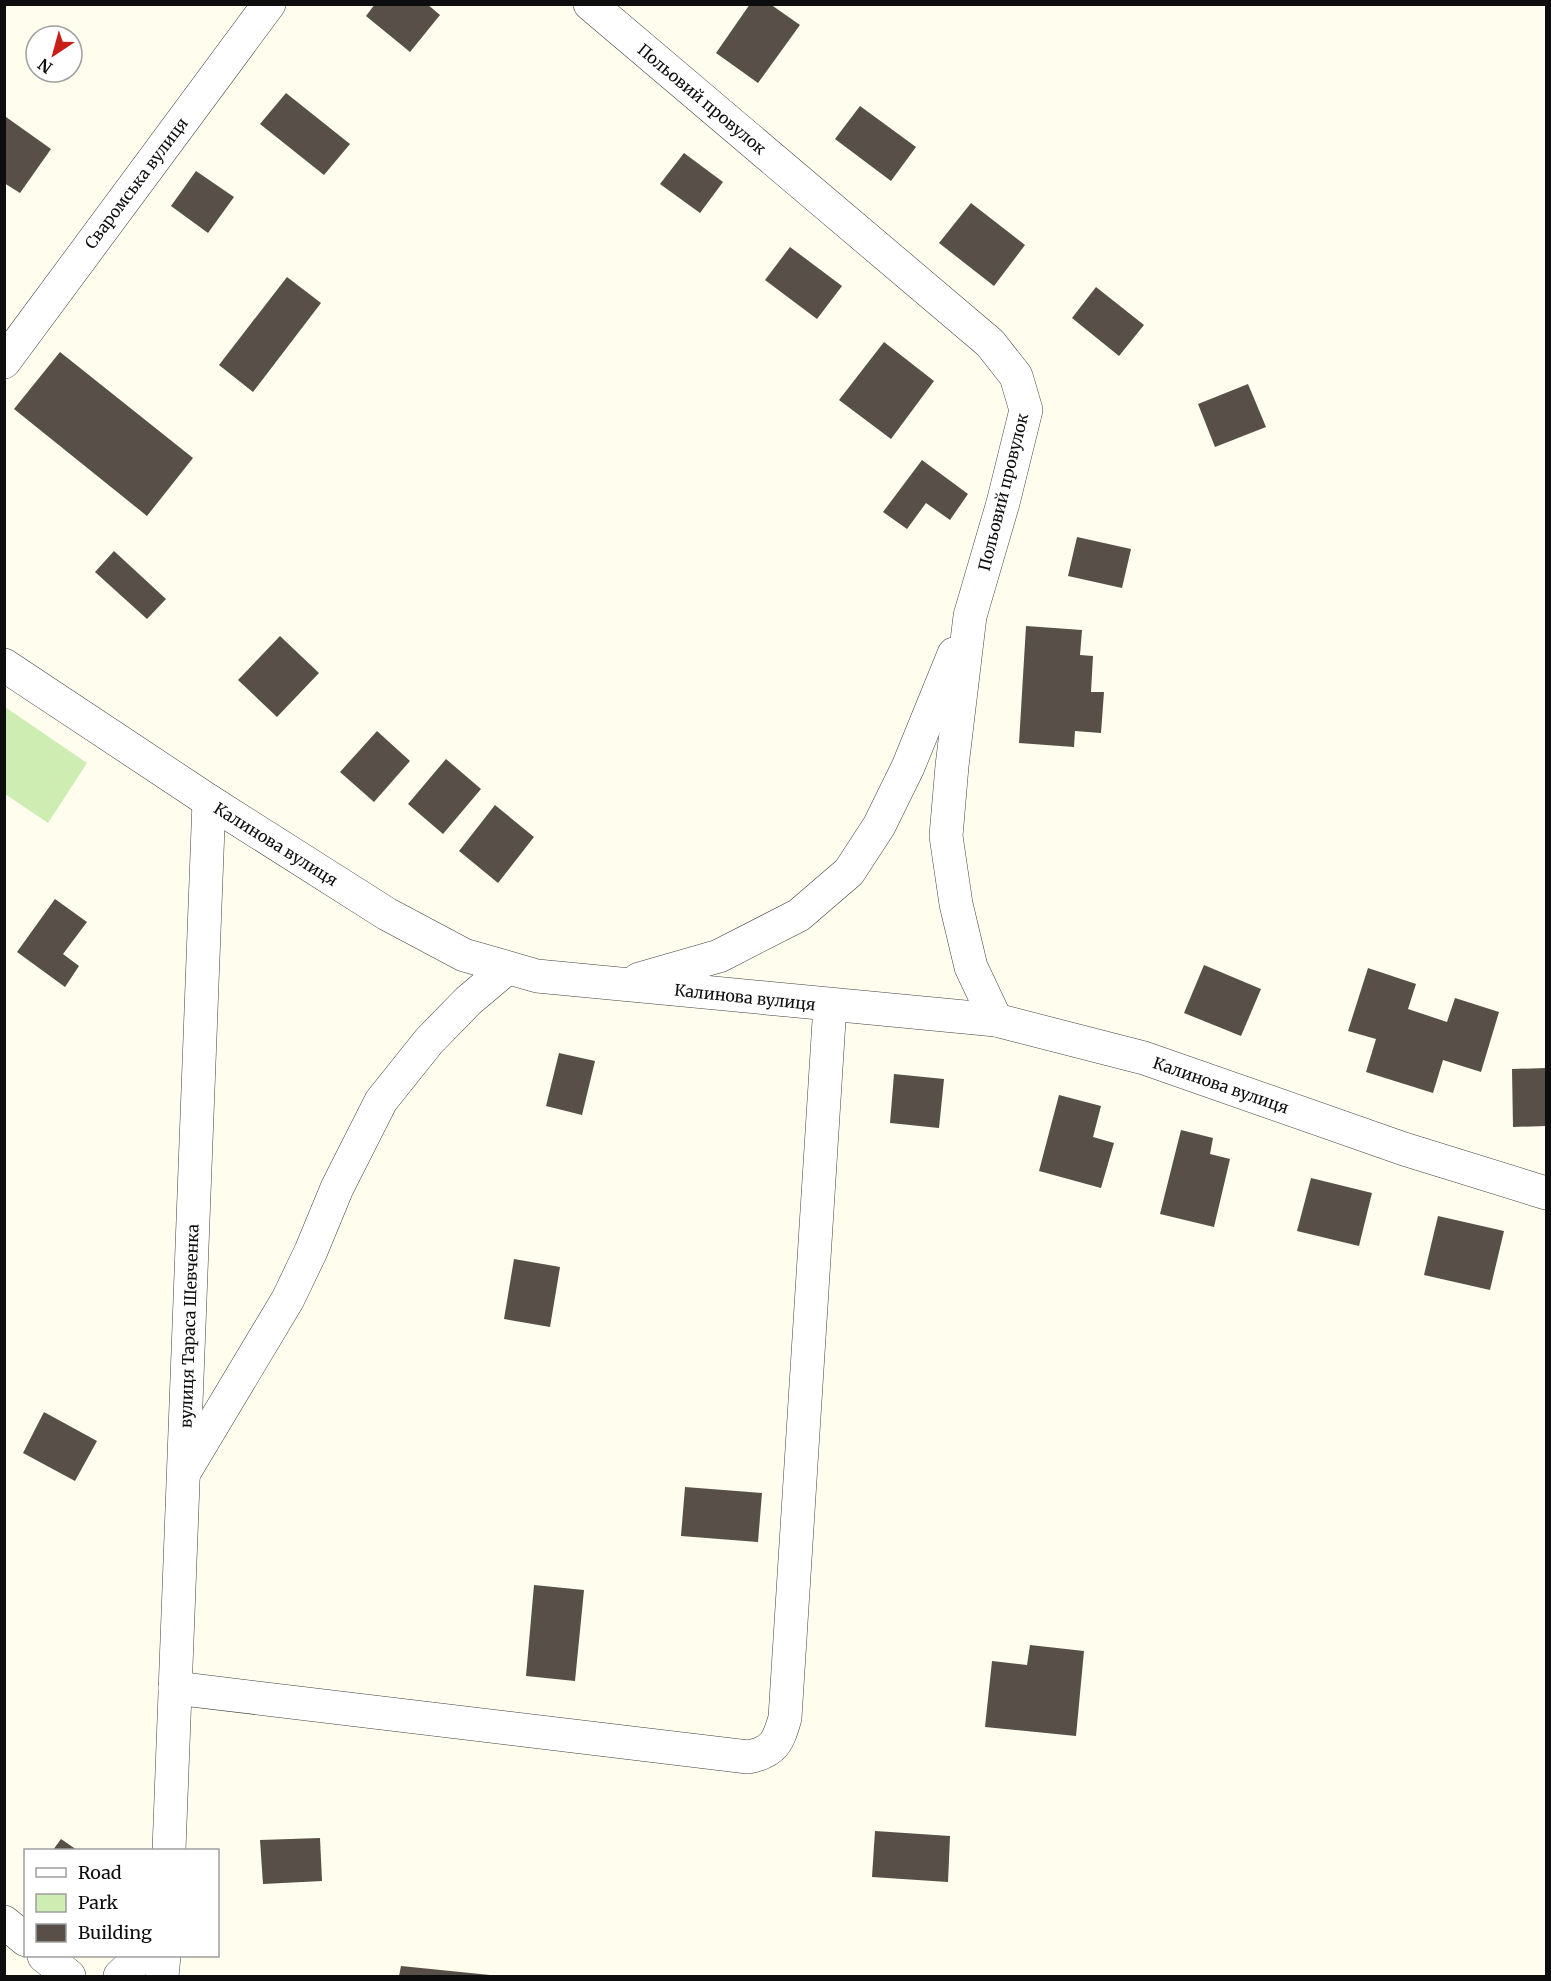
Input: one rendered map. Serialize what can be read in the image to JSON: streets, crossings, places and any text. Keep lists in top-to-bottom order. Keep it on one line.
{"streets":{"street":["Польовий провулок","Сваромська вулиця","Калинова вулиця","вулиця Тараса Шевченка"]},"crossings":[["Польовий провулок","Калинова вулиця"],["Калинова вулиця","вулиця Тараса Шевченка"]],"legend":["Road","Park","Building"],"north":"bottom left"}
